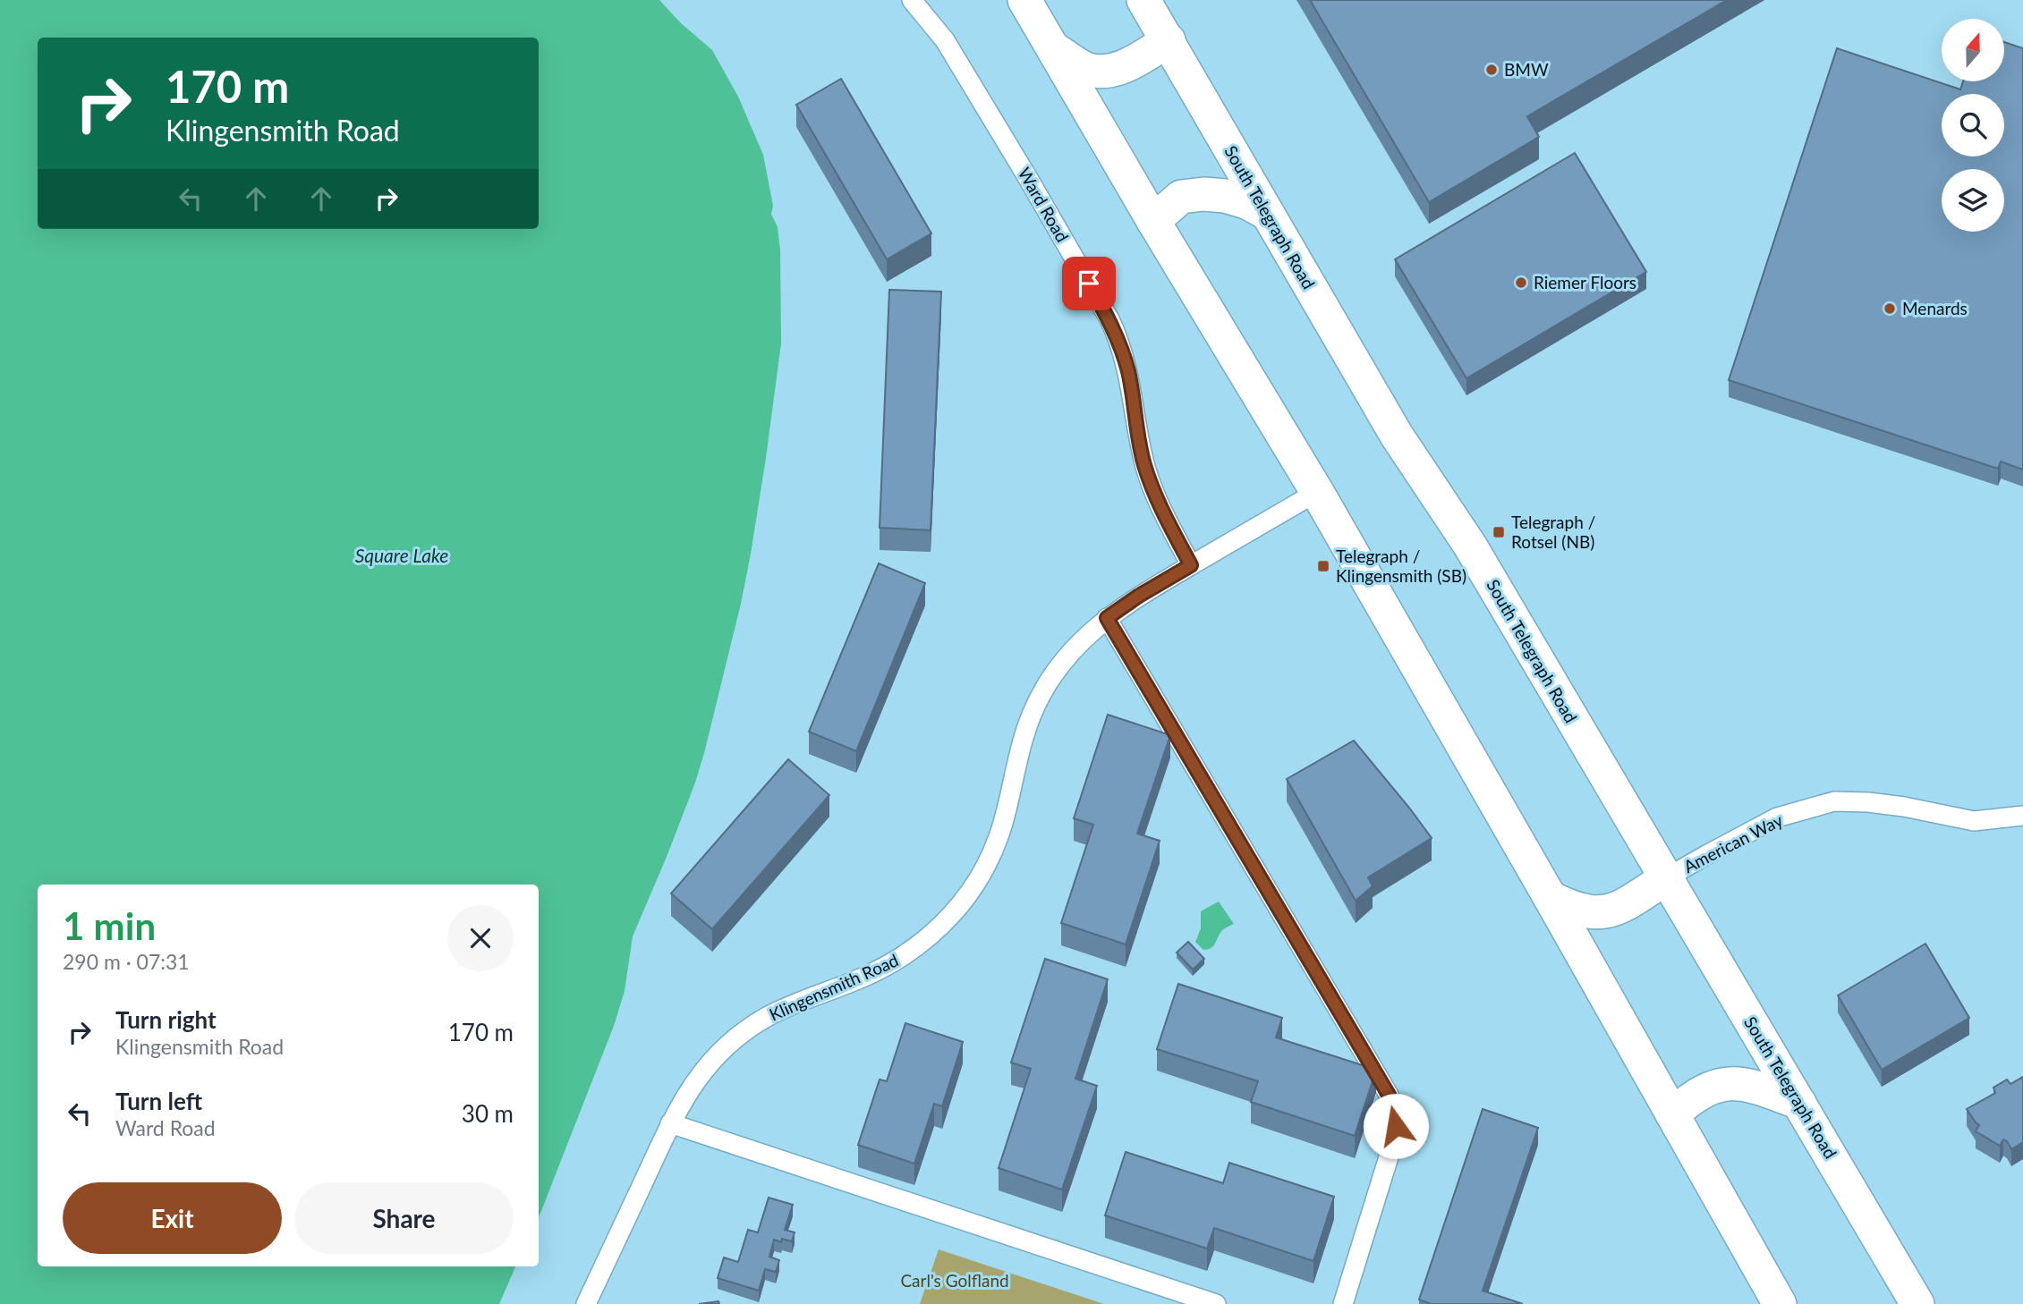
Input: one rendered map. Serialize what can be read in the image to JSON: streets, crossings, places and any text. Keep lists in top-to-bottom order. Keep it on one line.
{"streets":{"highway":["South Telegraph Road"],"street":["Ward Road","American Way","Klingensmith Road"]},"crossings":[["Ward Road","Klingensmith Road"],["South Telegraph Road","American Way"]],"water":["Square Lake"],"parks":["Carl's Golfland"],"places":{"other":["BMW","Riemer Floors","Menards"],"transit":["Telegraph / Rotsel (NB)","Telegraph / Klingensmith (SB)"]},"north":"top","page":{"turn":["170 m","Klingensmith Road"],"heading":["1 min","290 m · 07:31"],"list":[{"name":"Turn right","note":"Klingensmith Road","value":"170 m"},{"name":"Turn left","note":"Ward Road","value":"30 m"}],"buttons":["Exit","Share"]}}
